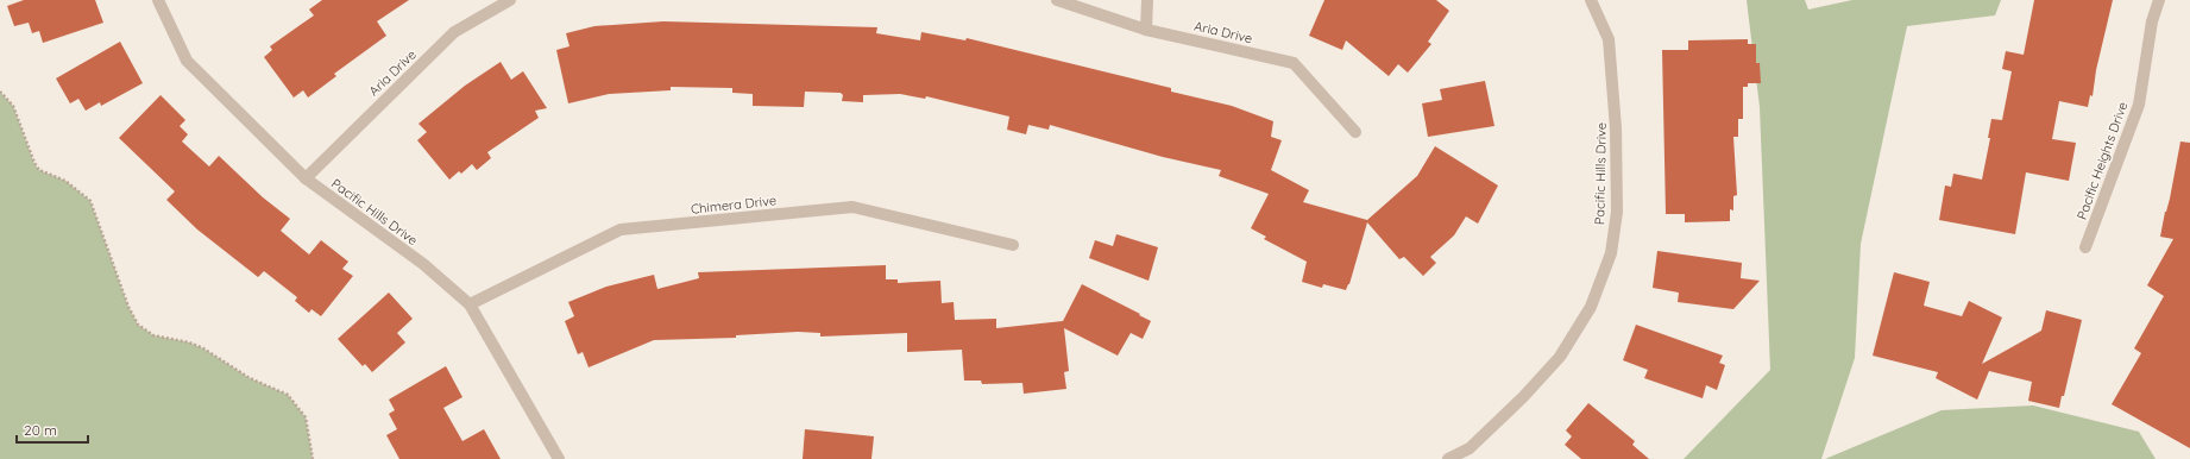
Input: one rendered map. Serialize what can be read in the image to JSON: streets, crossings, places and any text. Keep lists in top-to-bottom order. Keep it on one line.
{"streets":{"street":["Aria Drive","Pacific Heights Drive","Pacific Hills Drive","Chimera Drive"]},"crossings":[["Aria Drive","Pacific Hills Drive"],["Pacific Hills Drive","Chimera Drive"]],"scale_bar":"20 m"}
